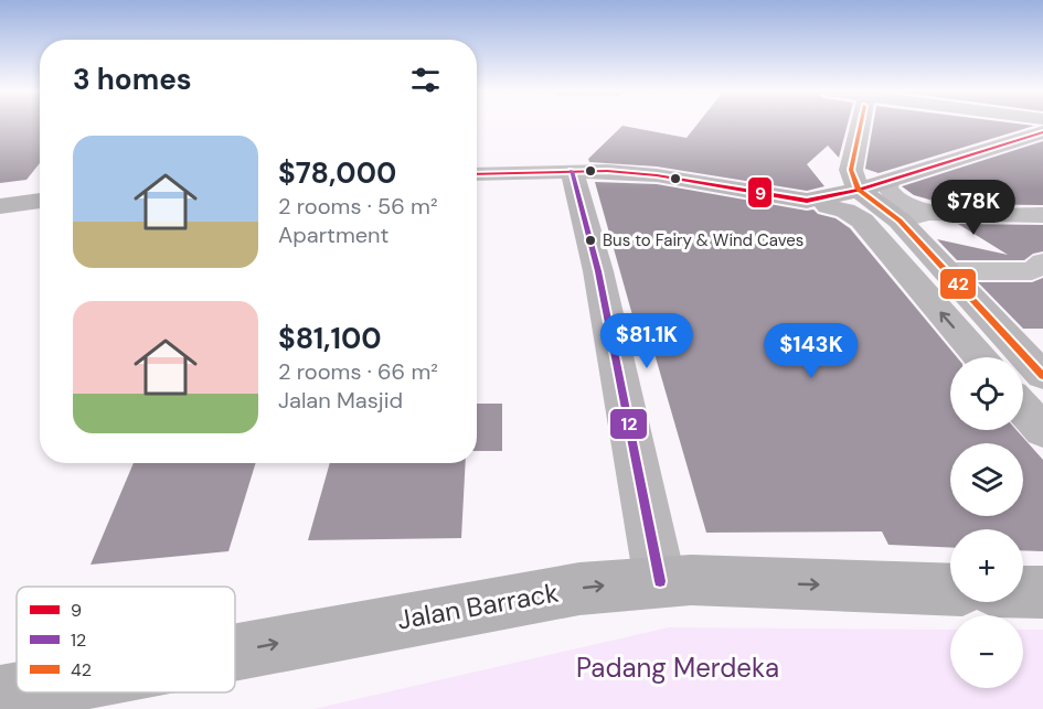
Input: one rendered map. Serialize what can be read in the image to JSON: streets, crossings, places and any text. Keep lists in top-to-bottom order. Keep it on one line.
{"streets":{"main road":["Jalan Barrack"]},"one_way":["Jalan Barrack"],"parks":["Padang Merdeka"],"places":["Bus to Fairy & Wind Caves"],"lines":["transit line 42","transit line 9","transit line 12"],"legend":["9","12","42"],"page":{"heading":"3 homes","list":[{"name":"$78,000","note":"2 rooms · 56 m² · Apartment"},{"name":"$81,100","note":"2 rooms · 66 m² · Jalan Masjid"}],"price":["$78K","$81.1K","$143K"],"map_buttons":["+","−"]}}
